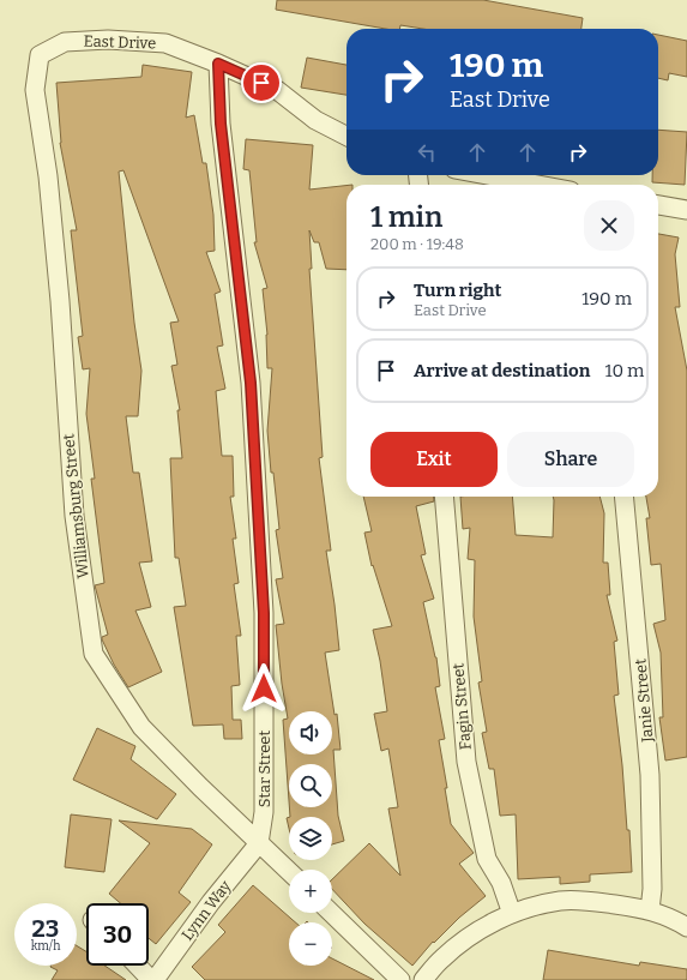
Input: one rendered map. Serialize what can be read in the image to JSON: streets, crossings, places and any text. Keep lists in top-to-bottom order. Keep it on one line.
{"streets":{"street":["East Drive","Williamsburg Street","Janie Street","Fagin Street","Star Street","Lynn Way"]},"crossings":[["East Drive","Williamsburg Street"],["East Drive","Star Street"],["Williamsburg Street","Star Street"],["Williamsburg Street","Lynn Way"],["Star Street","Lynn Way"]],"page":{"turn":["190 m","East Drive"],"heading":["1 min","200 m · 19:48"],"list":[{"name":"Turn right","note":"East Drive","value":"190 m"},{"name":"Arrive at destination","value":"10 m"}],"buttons":["Exit","Share"],"map_buttons":["+","−"],"speed":"23 km/h","limit":"30"}}
